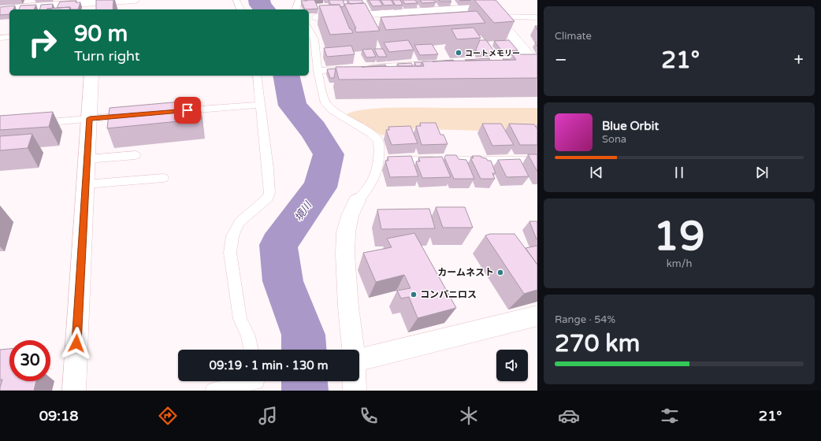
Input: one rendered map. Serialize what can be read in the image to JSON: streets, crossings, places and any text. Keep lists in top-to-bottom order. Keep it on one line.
{"water":["境川"],"places":["コートメモリー","カームネスト","コンパニロス"],"page":{"tile":["Climate",["19","km/h"],["Range · 54%","270 km"]],"turn":["90 m","Turn right"],"heat":["−","21°","+"],"song":["Blue Orbit","Sona"],"limit":"30","trip":"09:19 · 1 min · 130 m","tabs":["09:18","21°"]}}
